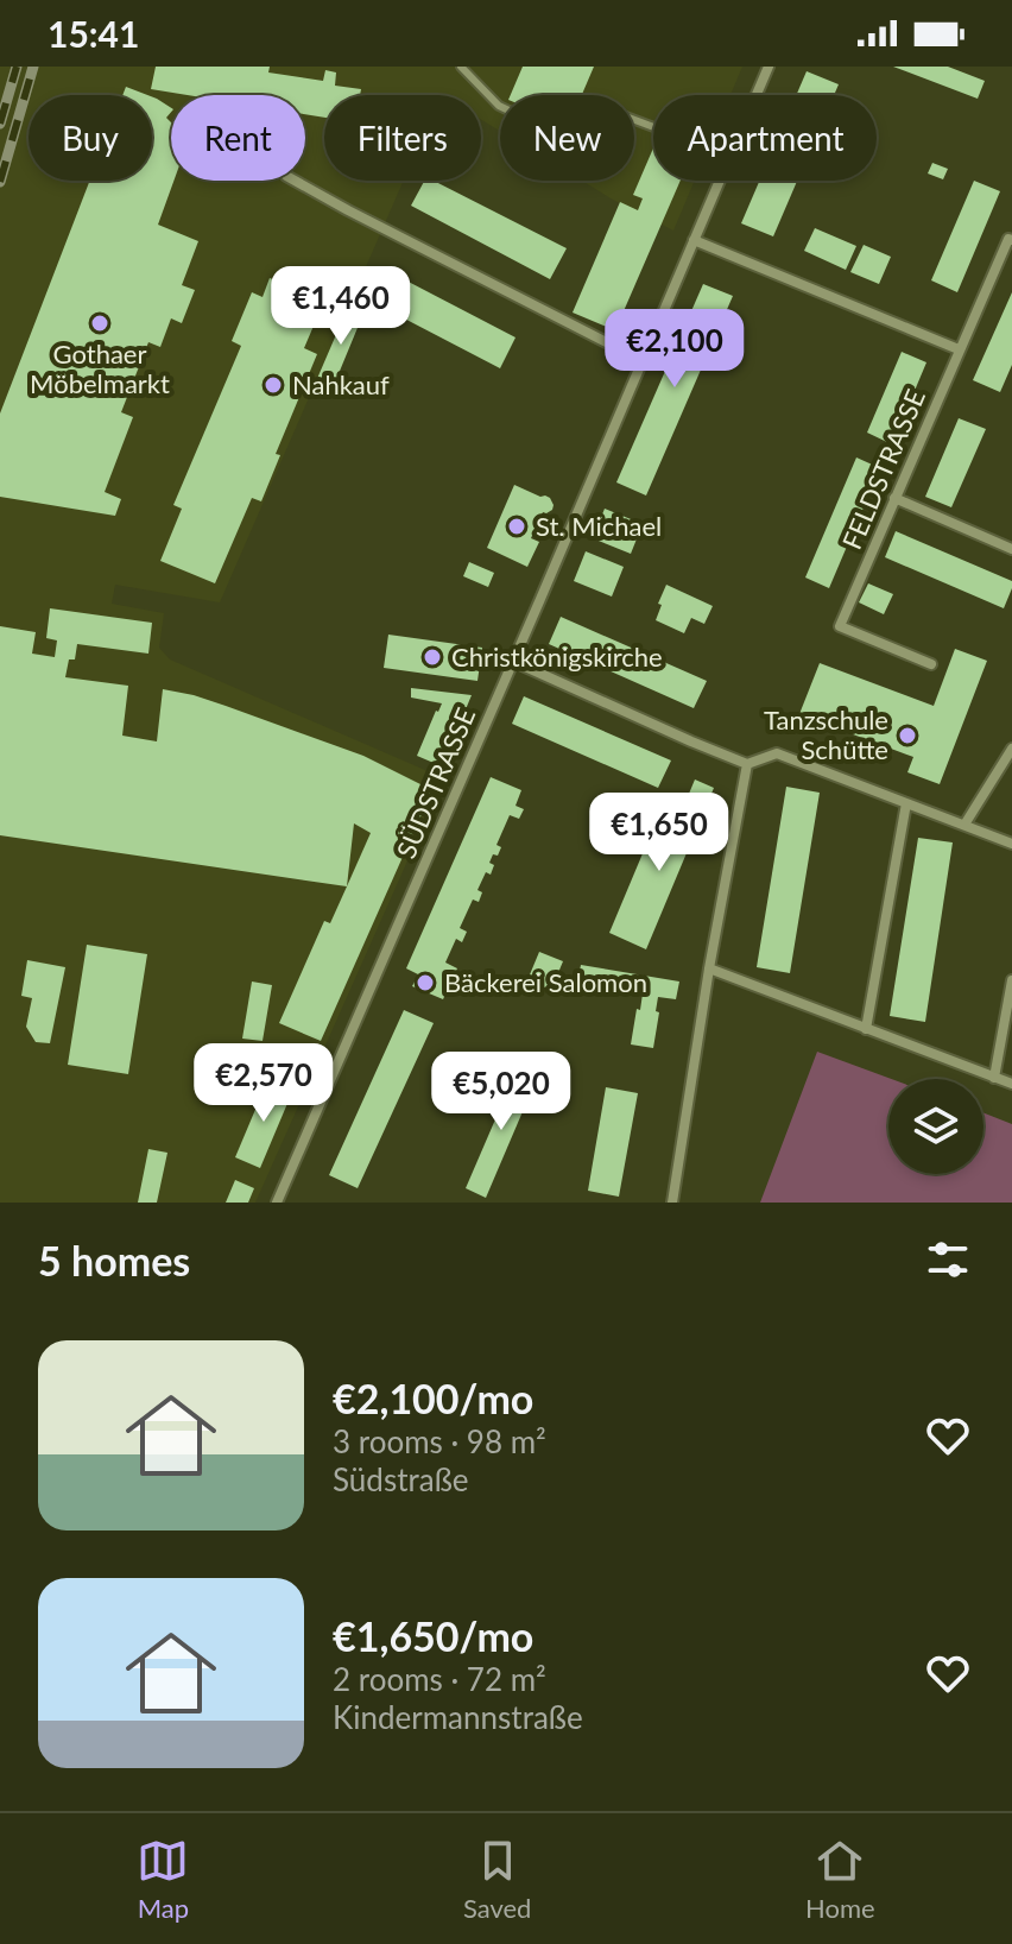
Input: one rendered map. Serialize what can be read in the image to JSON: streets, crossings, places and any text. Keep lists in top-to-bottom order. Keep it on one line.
{"streets":{"street":["FELDSTRASSE","SÜDSTRASSE"]},"places":["Gothaer Möbelmarkt","Nahkauf","St. Michael","Christkönigskirche","Tanzschule Schütte","Bäckerei Salomon"],"page":{"status":"15:41","chip":["Buy","Rent","Filters","New","Apartment"],"price":["€1,460","€2,100","€1,650","€2,570","€5,020"],"heading":"5 homes","list":[{"name":"€2,100/mo","note":"3 rooms · 98 m² · Südstraße"},{"name":"€1,650/mo","note":"2 rooms · 72 m² · Kindermannstraße"}],"tabs":["Map","Saved","Home"]}}
